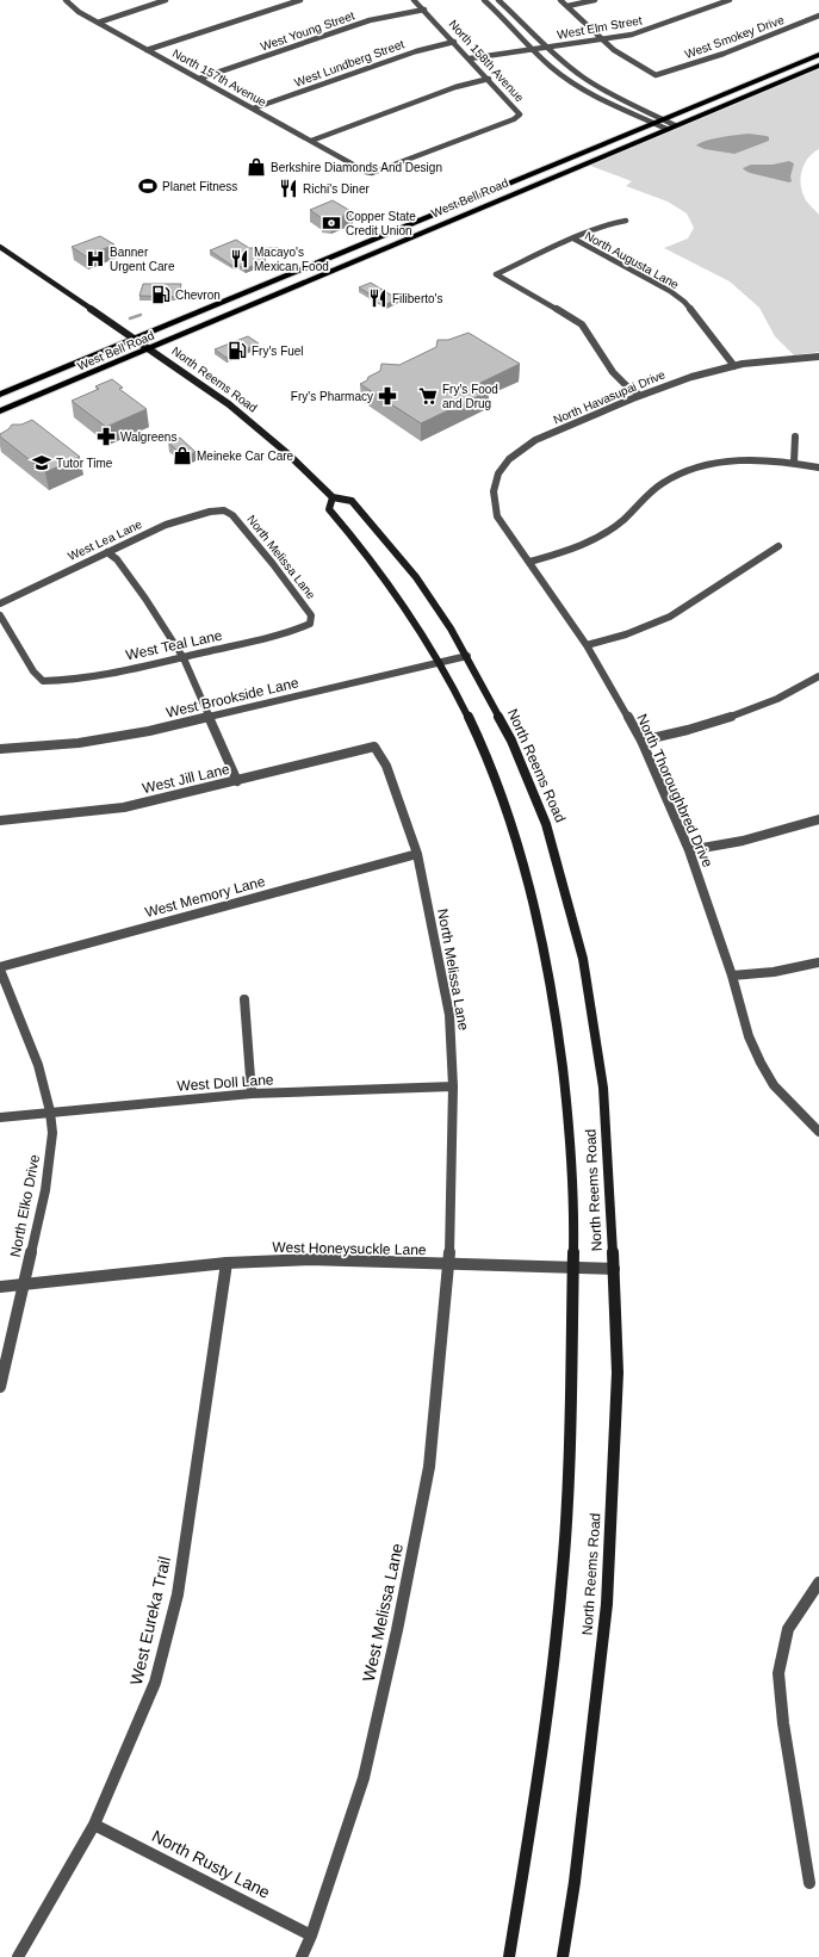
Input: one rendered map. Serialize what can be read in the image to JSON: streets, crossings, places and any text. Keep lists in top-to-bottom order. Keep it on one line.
{"streets":{"main road":["West Bell Road","North Reems Road"],"street":["West Elm Street","West Young Street","West Smokey Drive","North 158th Avenue","West Lundberg Street","North 157th Avenue","North Augusta Lane","North Havasupai Drive","West Lea Lane","North Melissa Lane","West Teal Lane","West Brookside Lane","West Jill Lane","North Thoroughbred Drive","West Memory Lane","West Doll Lane","North Elko Drive","West Honeysuckle Lane","West Melissa Lane","West Eureka Trail","North Rusty Lane"]},"crossings":[["West Elm Street","West Smokey Drive"],["West Elm Street","North 158th Avenue"],["West Young Street","North 158th Avenue"],["West Young Street","North 157th Avenue"],["North 158th Avenue","West Lundberg Street"],["North 158th Avenue","North 157th Avenue"],["West Lundberg Street","North 157th Avenue"],["West Bell Road","North Reems Road"],["North Augusta Lane","North Havasupai Drive"],["North Reems Road","West Brookside Lane"],["North Reems Road","West Honeysuckle Lane"],["North Havasupai Drive","North Thoroughbred Drive"],["West Lea Lane","North Melissa Lane"],["North Melissa Lane","West Teal Lane"],["North Melissa Lane","West Jill Lane"],["North Melissa Lane","West Memory Lane"],["North Melissa Lane","West Doll Lane"],["North Melissa Lane","West Honeysuckle Lane"],["North Melissa Lane","West Melissa Lane"],["West Memory Lane","North Elko Drive"],["West Doll Lane","North Elko Drive"],["North Elko Drive","West Honeysuckle Lane"],["West Honeysuckle Lane","West Melissa Lane"],["West Honeysuckle Lane","West Eureka Trail"],["West Melissa Lane","North Rusty Lane"],["West Eureka Trail","North Rusty Lane"]],"places":{"shop":["Berkshire Diamonds And Design","Meineke Car Care"],"sports":["Planet Fitness"],"restaurant":["Richi's Diner","Macayo's Mexican Food","Filiberto's"],"bank":["Copper State Credit Union"],"hospital":["Banner Urgent Care"],"fuel station":["Chevron","Fry's Fuel"],"pharmacy":["Fry's Pharmacy","Walgreens"],"supermarket":["Fry's Food and Drug"],"school or university":["Tutor Time"]}}
